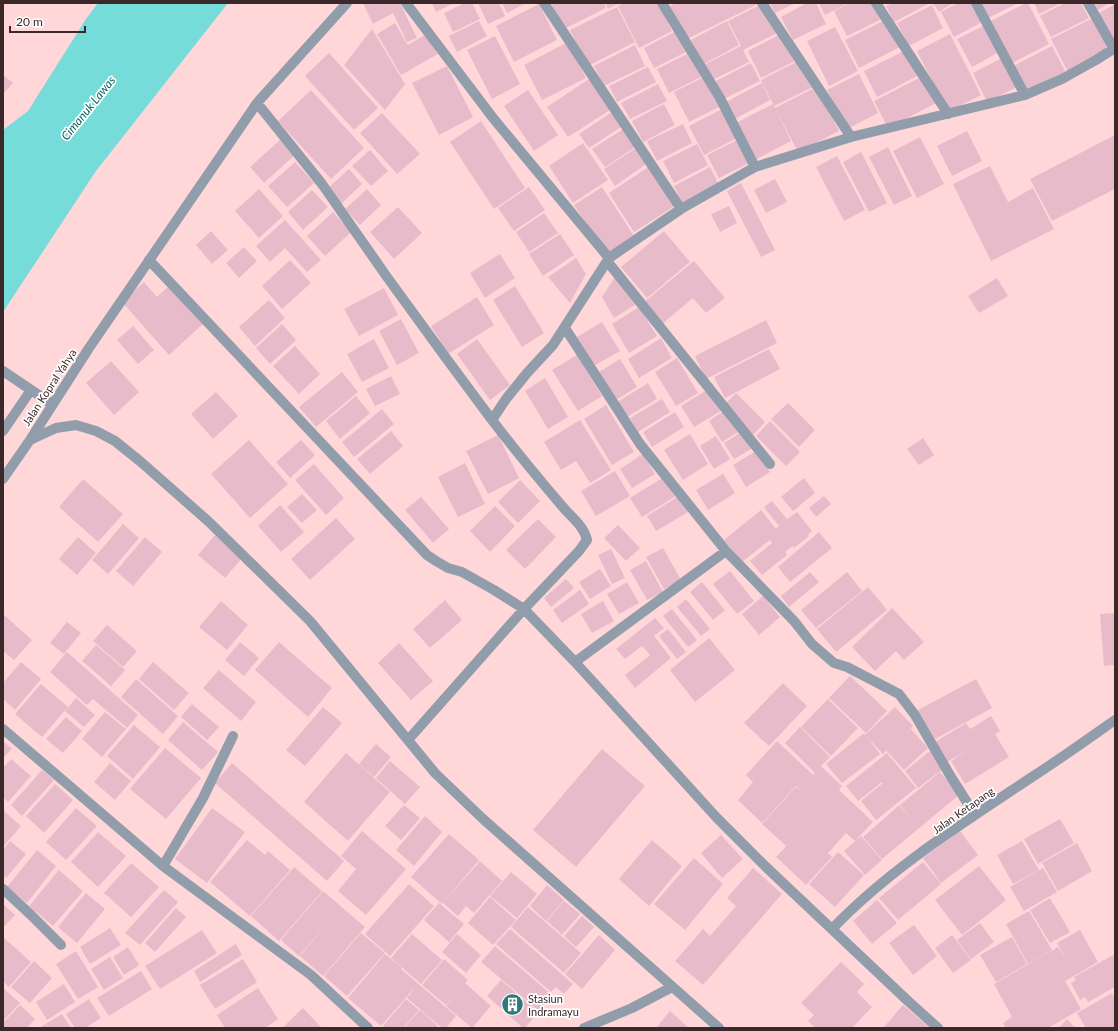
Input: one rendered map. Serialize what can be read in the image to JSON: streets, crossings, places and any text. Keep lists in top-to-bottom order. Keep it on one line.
{"streets":{"street":["Jalan Kopral Yahya","Jalan Ketapang"]},"water":["Cimanuk Lawas"],"places":{"building":["Stasiun Indramayu"]},"scale_bar":"20 m"}
